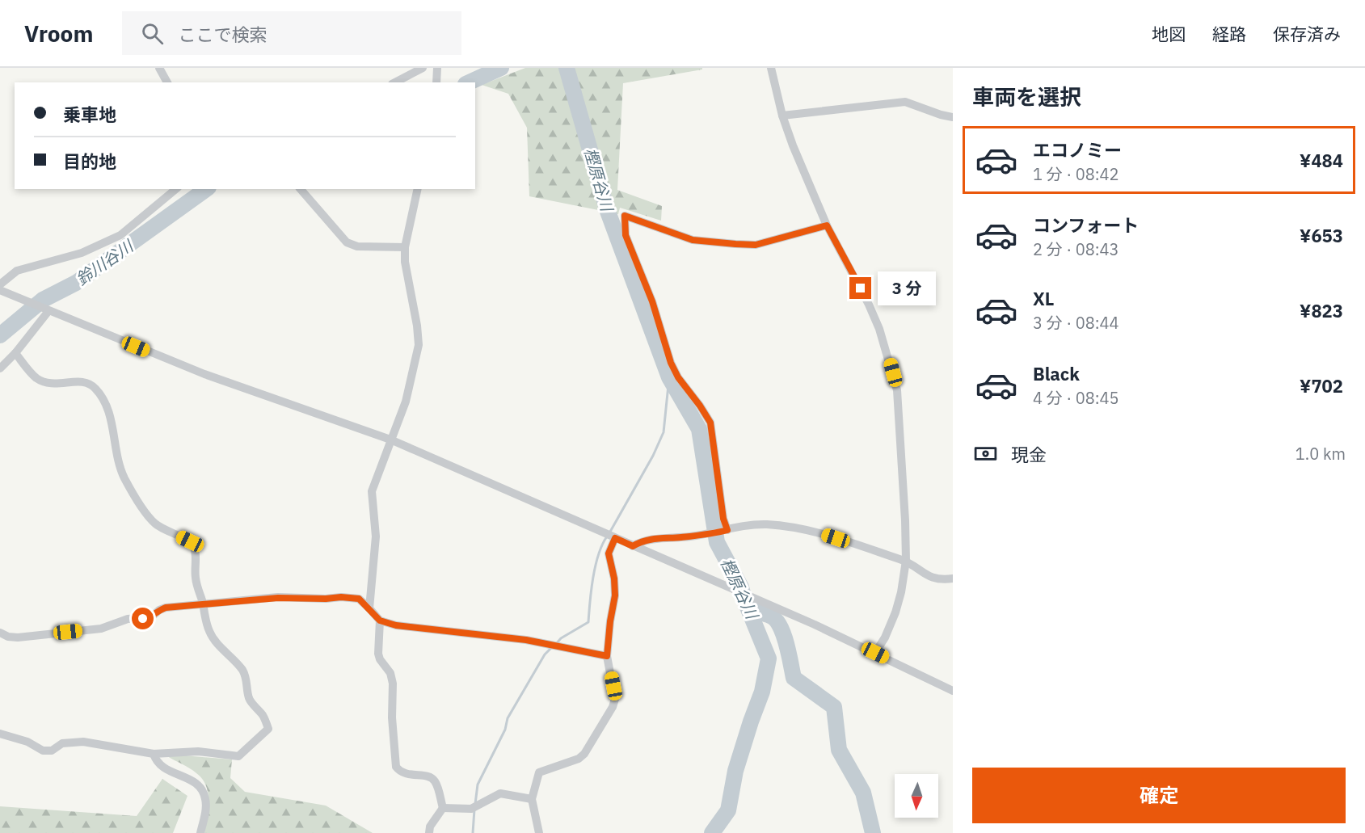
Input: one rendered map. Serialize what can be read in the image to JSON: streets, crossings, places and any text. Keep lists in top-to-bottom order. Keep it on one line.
{"water":["樫原谷川","鈴川谷川"],"north":"bottom","page":{"header":"Vroom","search":"ここで検索","nav":["地図","経路","保存済み"],"heading":"車両を選択","banner":["乗車地","目的地"],"list":[{"name":"エコノミー","note":"1 分 · 08:42","value":"¥484"},{"name":"コンフォート","note":"2 分 · 08:43","value":"¥653"},{"name":"XL","note":"3 分 · 08:44","value":"¥823"},{"name":"Black","note":"4 分 · 08:45","value":"¥702"}],"bubble":"3 分","pay":["現金","1.0 km"],"buttons":"確定"}}
